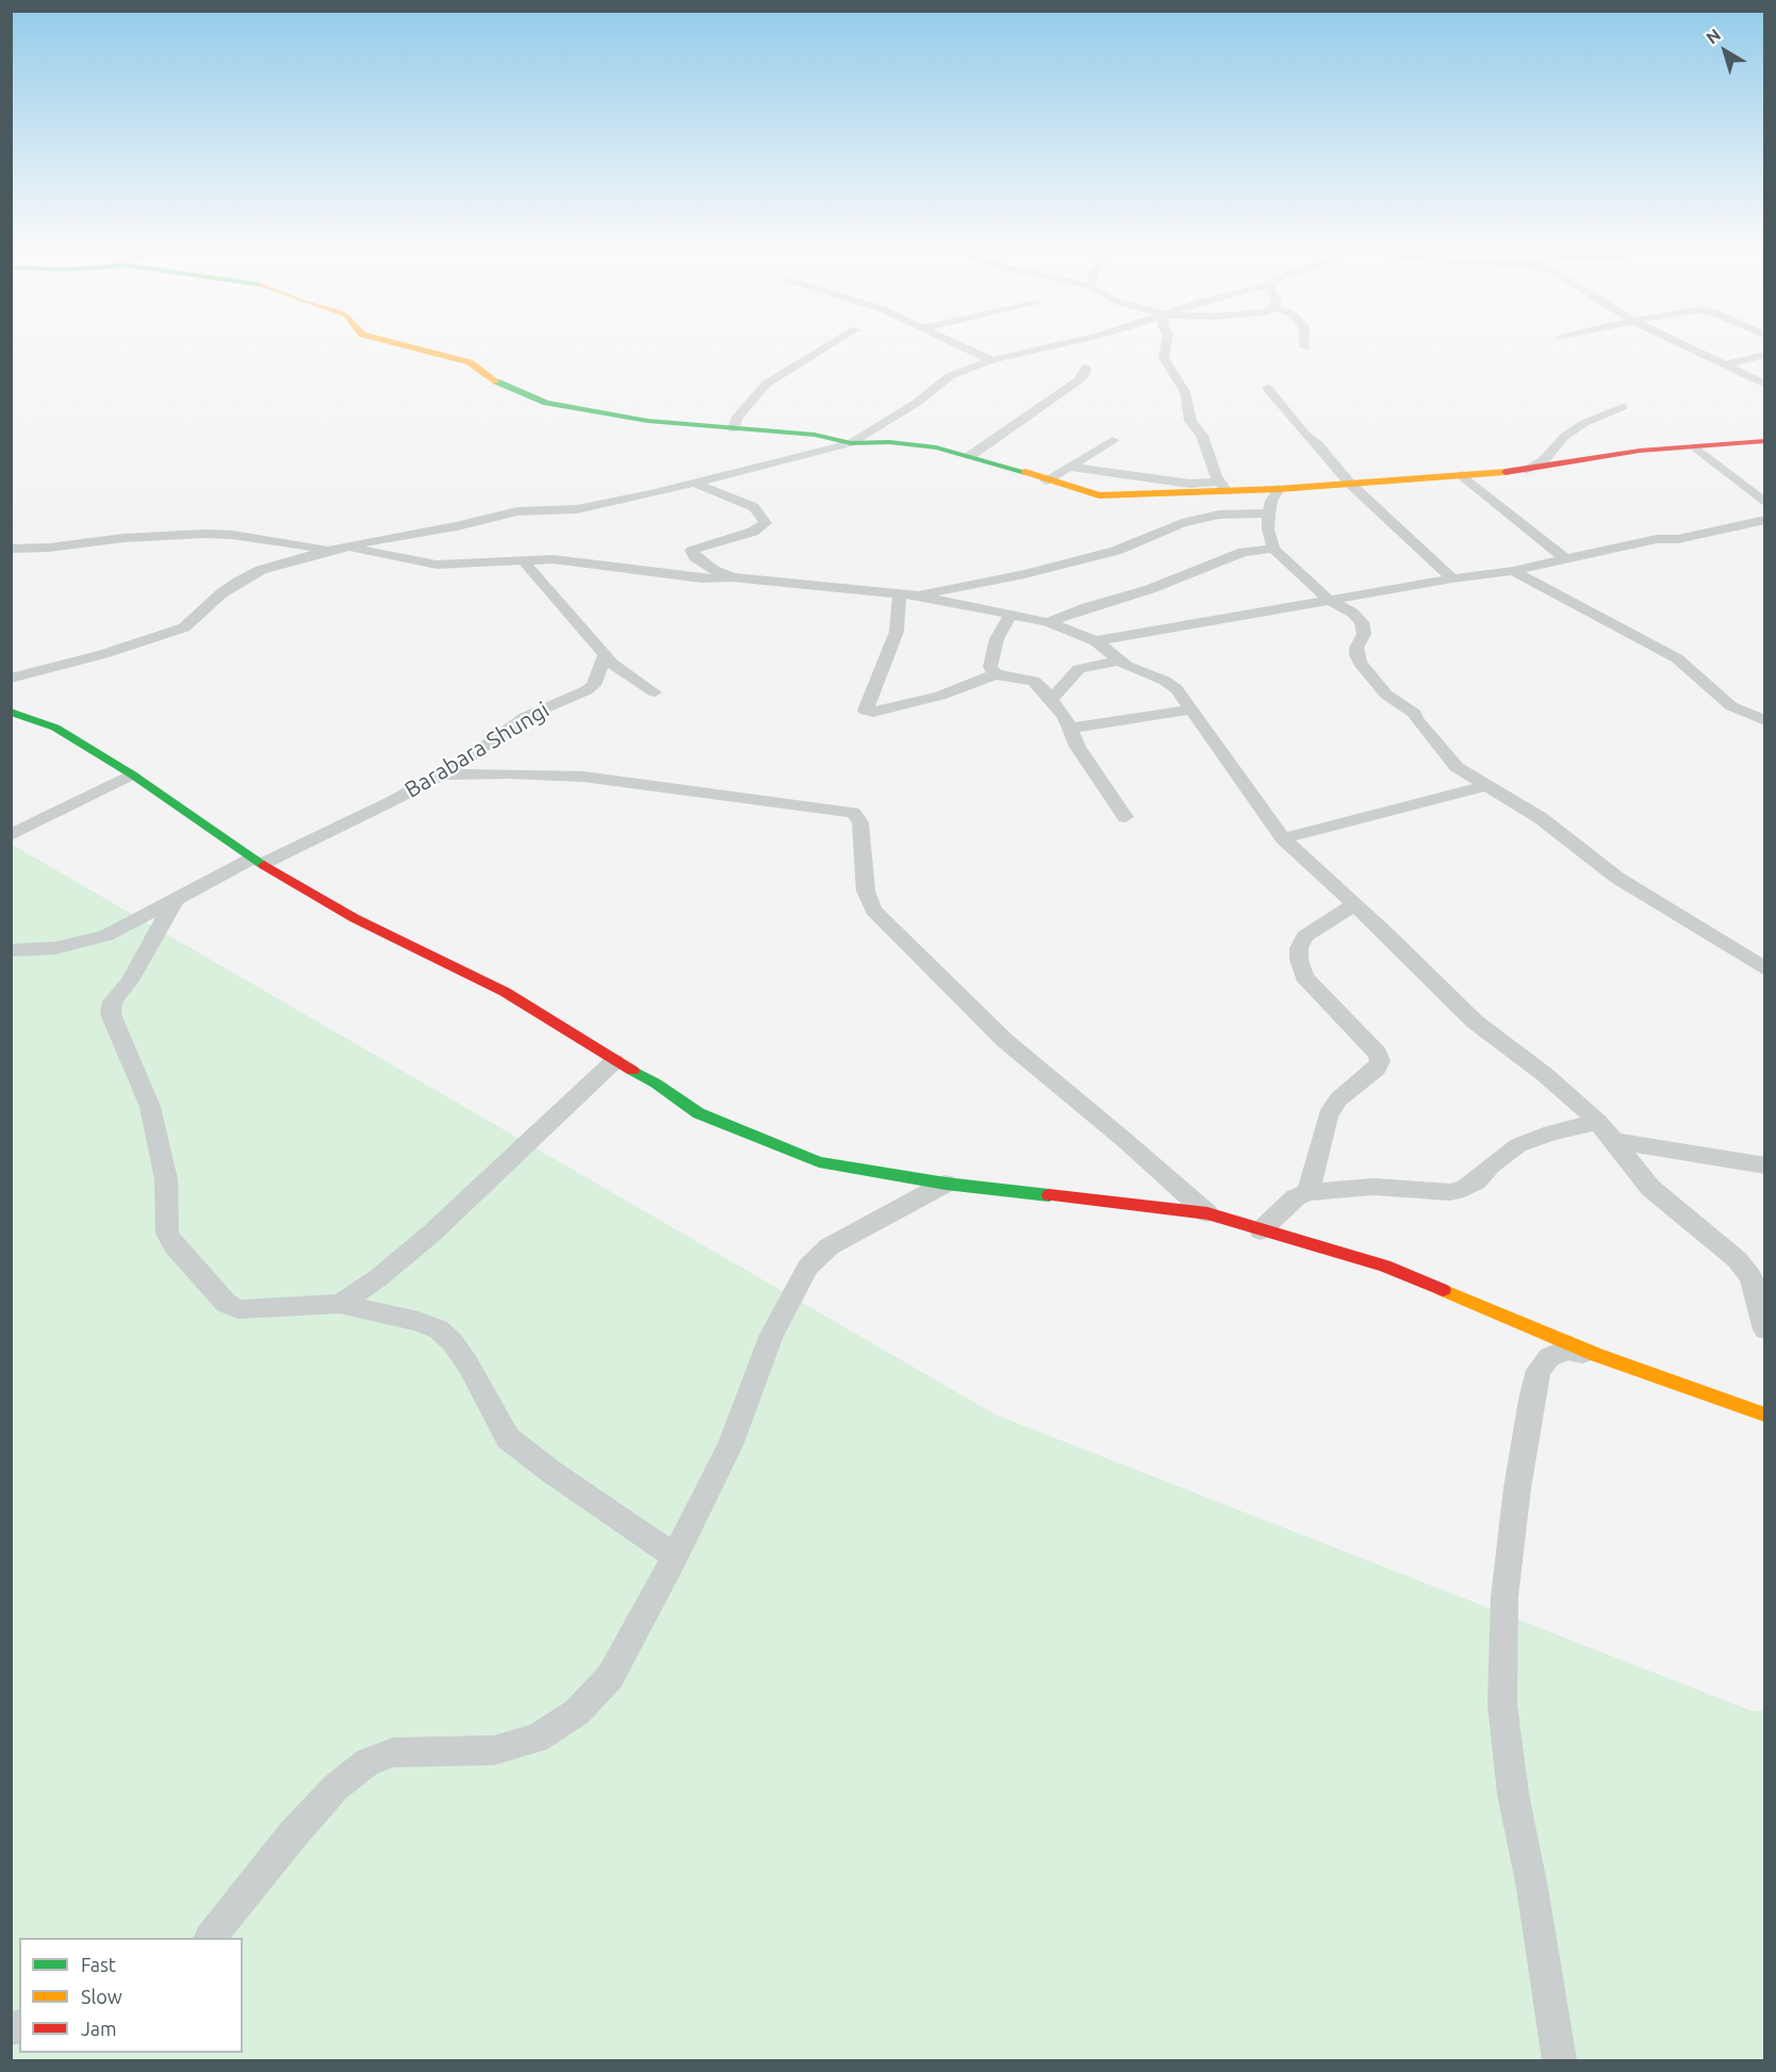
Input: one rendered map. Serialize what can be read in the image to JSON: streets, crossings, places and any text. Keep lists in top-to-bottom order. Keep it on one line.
{"streets":{"street":["Barabara Shungi"]},"legend":["Fast","Slow","Jam"],"north":"top left"}
